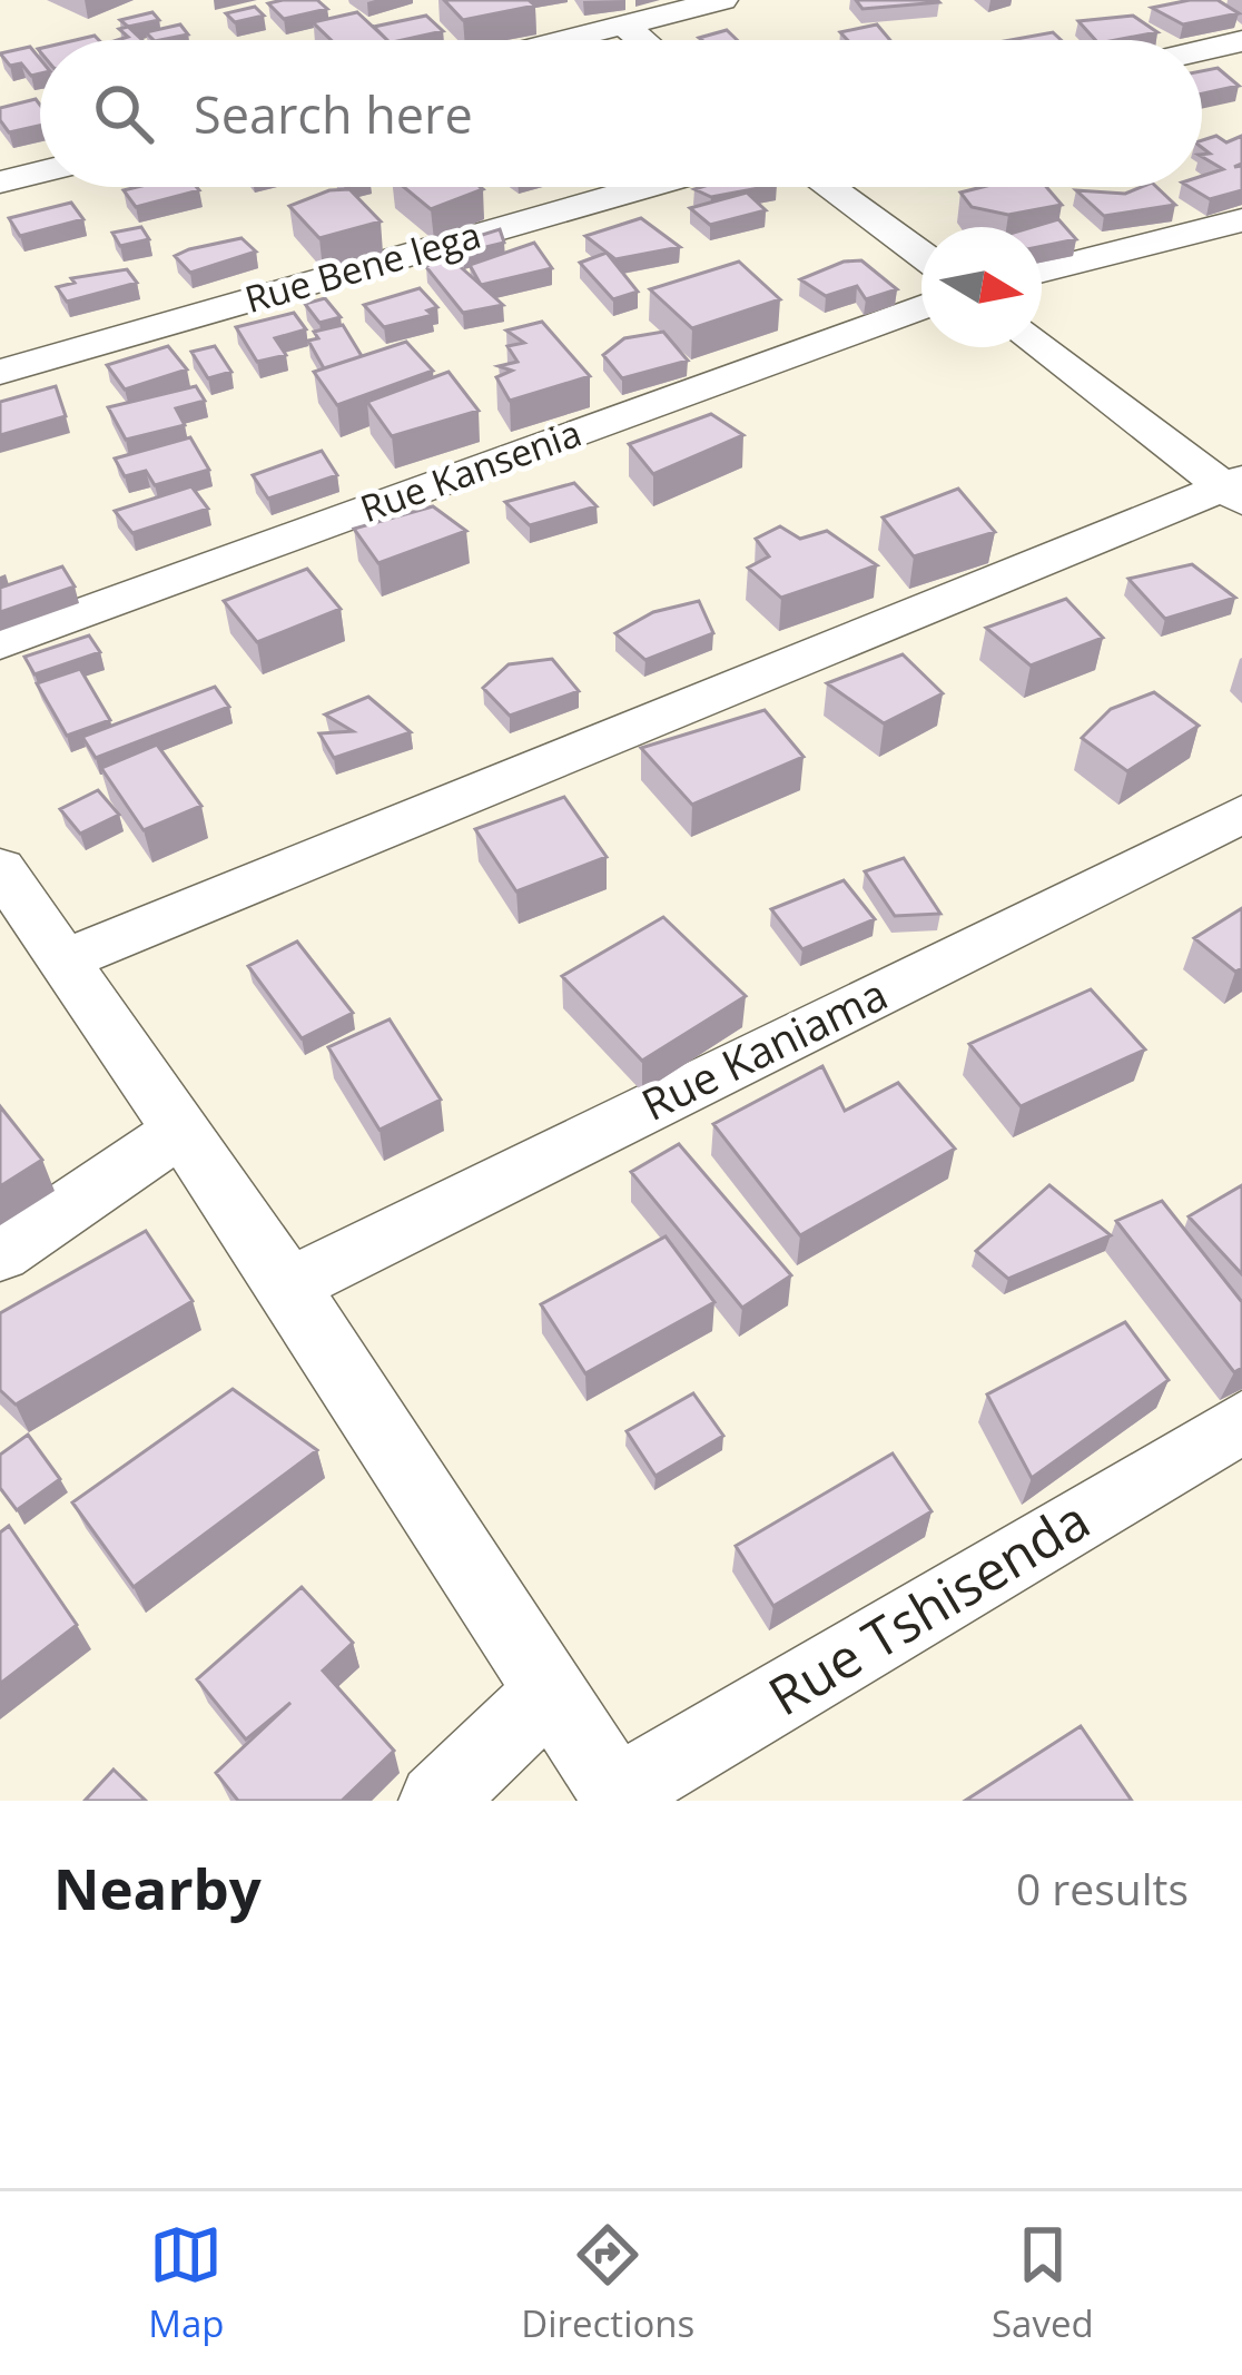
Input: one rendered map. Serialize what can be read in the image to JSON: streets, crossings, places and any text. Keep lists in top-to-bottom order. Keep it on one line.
{"streets":{"street":["Rue Bene lega","Rue Kansenia","Rue Kaniama","Rue Tshisenda"]},"north":"right","page":{"search":"Search here","heading":["Nearby","0 results"],"nav":["Map","Directions","Saved"]}}
